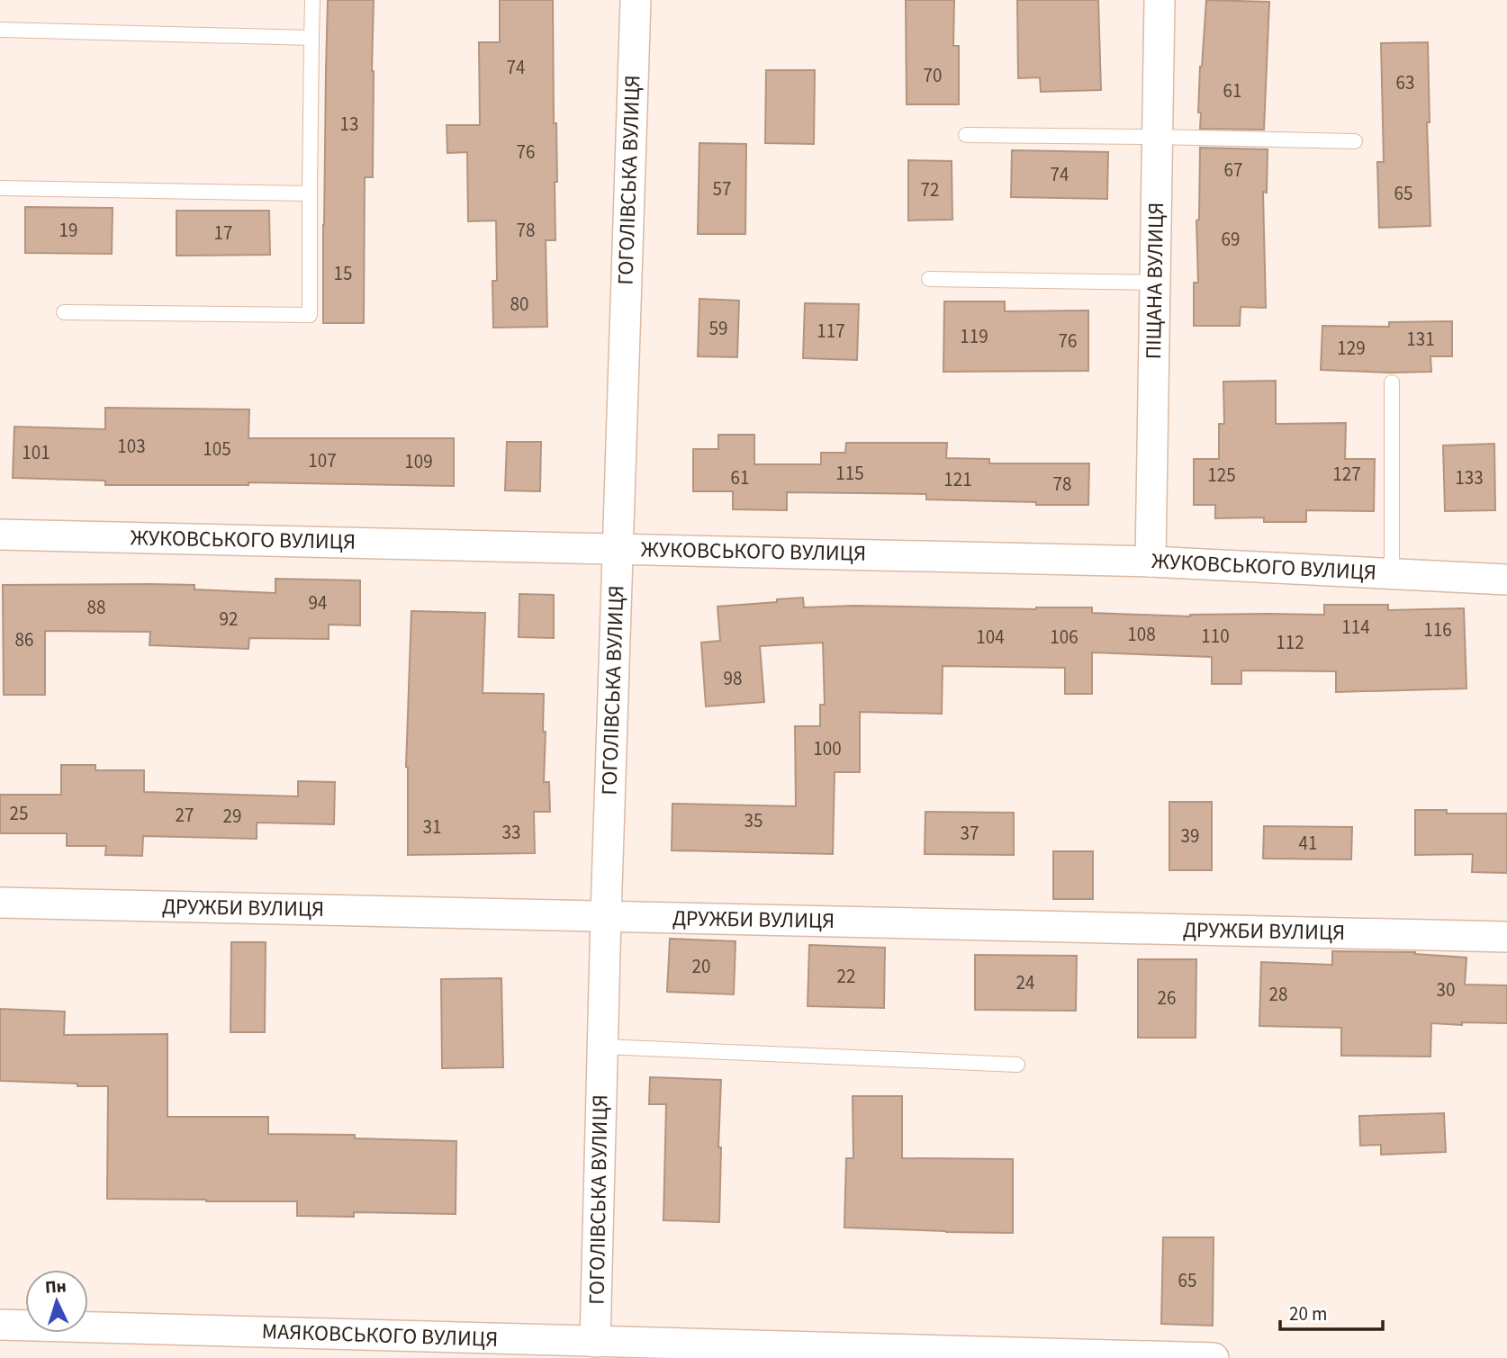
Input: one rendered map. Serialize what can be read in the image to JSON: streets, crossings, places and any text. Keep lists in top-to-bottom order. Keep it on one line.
{"streets":{"street":["ГОГОЛІВСЬКА ВУЛИЦЯ","ПІЩАНА ВУЛИЦЯ","ЖУКОВСЬКОГО ВУЛИЦЯ","ДРУЖБИ ВУЛИЦЯ","МАЯКОВСЬКОГО ВУЛИЦЯ"]},"crossings":[["ГОГОЛІВСЬКА ВУЛИЦЯ","ЖУКОВСЬКОГО ВУЛИЦЯ"],["ГОГОЛІВСЬКА ВУЛИЦЯ","ДРУЖБИ ВУЛИЦЯ"],["ГОГОЛІВСЬКА ВУЛИЦЯ","МАЯКОВСЬКОГО ВУЛИЦЯ"],["ПІЩАНА ВУЛИЦЯ","ЖУКОВСЬКОГО ВУЛИЦЯ"]],"house_numbers":["74","70","63","61","13","76","67","74","57","72","65","19","78","17","69","15","80","59","117","119","131","76","129","103","105","101","107","109","115","127","125","61","133","121","78","94","88","92","114","116","108","110","104","106","86","112","98","100","25","27","29","35","31","33","37","39","41","20","22","24","30","28","26","65"],"scale_bar":"20 m","north":"top"}
